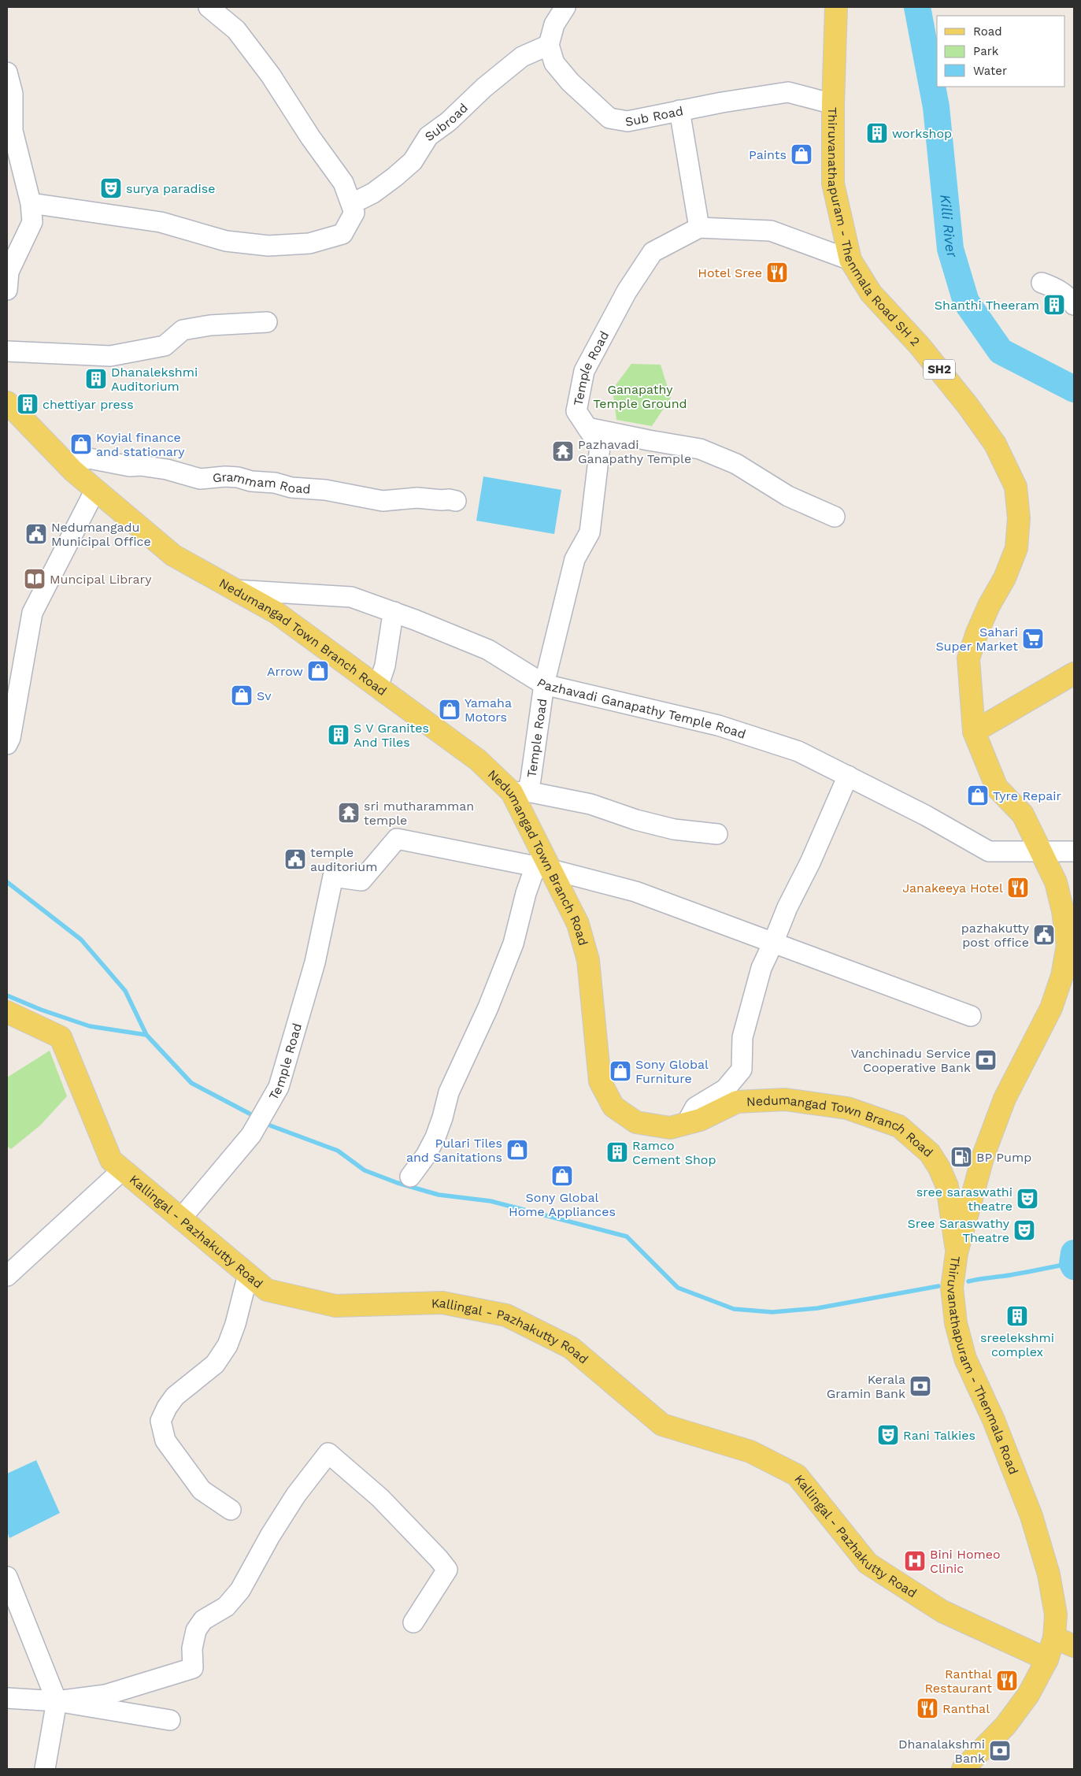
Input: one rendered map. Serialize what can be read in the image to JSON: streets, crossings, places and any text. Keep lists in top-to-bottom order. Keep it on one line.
{"streets":{"main road":["Thiruvanathapuram - Thenmala Road SH 2","SH2","Nedumangad Town Branch Road","Kallingal - Pazhakutty Road","Thiruvanathapuram - Thenmala Road"],"street":["Sub Road","Subroad","Temple Road","Grammam Road","Pazhavadi Ganapathy Temple Road"]},"crossings":[["Sub Road","Subroad"],["Sub Road","Thiruvanathapuram - Thenmala Road SH 2"],["Thiruvanathapuram - Thenmala Road SH 2","Thiruvanathapuram - Thenmala Road"],["Temple Road","Nedumangad Town Branch Road"],["Temple Road","Pazhavadi Ganapathy Temple Road"],["Temple Road","Kallingal - Pazhakutty Road"],["Grammam Road","Nedumangad Town Branch Road"],["Nedumangad Town Branch Road","Pazhavadi Ganapathy Temple Road"],["Nedumangad Town Branch Road","Thiruvanathapuram - Thenmala Road"],["Pazhavadi Ganapathy Temple Road","Thiruvanathapuram - Thenmala Road"],["Kallingal - Pazhakutty Road","Thiruvanathapuram - Thenmala Road"]],"water":["Killi River"],"parks":["Ganapathy Temple Ground"],"places":{"building":["workshop","Shanthi Theeram","Dhanalekshmi Auditorium","chettiyar press","S V Granites And Tiles","Ramco Cement Shop","sreelekshmi complex"],"shop":["Paints","Koyial finance and stationary","Arrow","Sv","Yamaha Motors","Tyre Repair","Sony Global Furniture","Pulari Tiles and Sanitations","Sony Global Home Appliances"],"theatre":["surya paradise","sree saraswathi theatre","Sree Saraswathy Theatre","Rani Talkies"],"restaurant":["Hotel Sree","Janakeeya Hotel","Ranthal Restaurant","Ranthal"],"temple":["Pazhavadi Ganapathy Temple","sri mutharamman temple"],"public building":["Nedumangadu Municipal Office","temple auditorium","pazhakutty post office"],"library":["Muncipal Library"],"supermarket":["Sahari Super Market"],"bank":["Vanchinadu Service Cooperative Bank","Kerala Gramin Bank","Dhanalakshmi Bank"],"fuel station":["BP Pump"],"hospital":["Bini Homeo Clinic"]},"legend":["Road","Park","Water"]}
